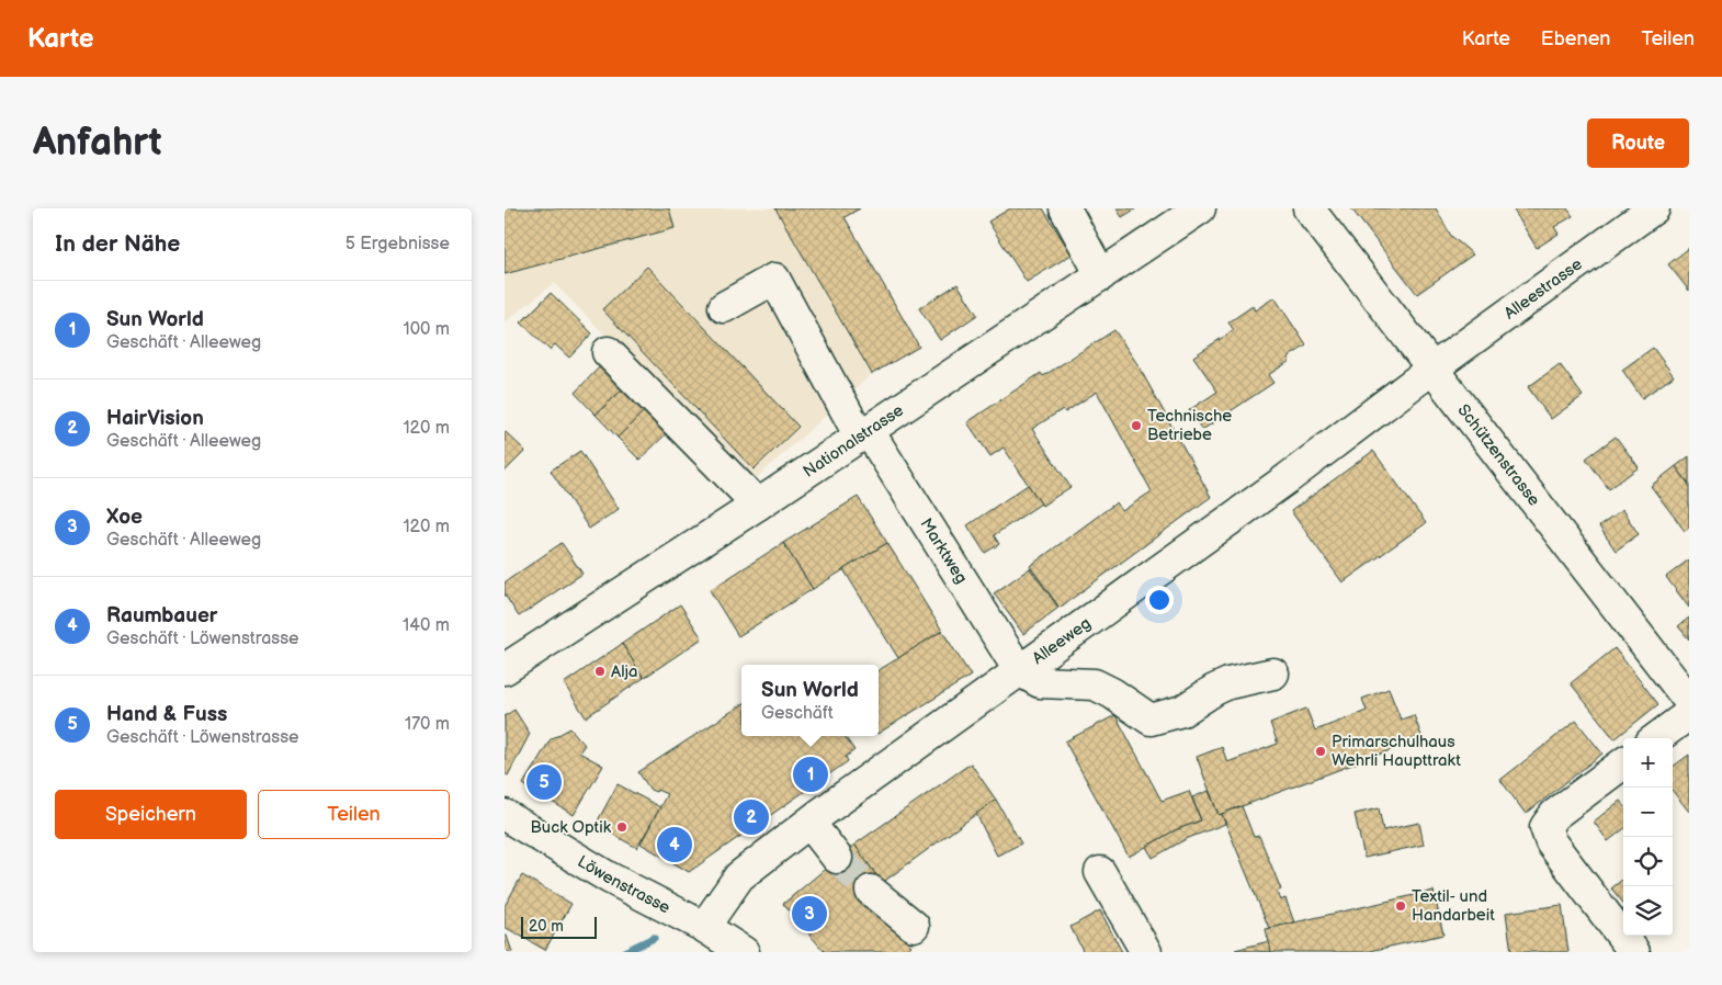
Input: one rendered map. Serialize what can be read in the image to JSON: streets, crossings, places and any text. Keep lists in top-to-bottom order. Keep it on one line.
{"streets":{"street":["Alleestrasse","Nationalstrasse","Schützenstrasse","Marktweg","Alleeweg","Löwenstrasse"]},"crossings":[["Alleestrasse","Schützenstrasse"],["Alleestrasse","Alleeweg"],["Nationalstrasse","Marktweg"],["Schützenstrasse","Alleeweg"],["Marktweg","Alleeweg"],["Alleeweg","Löwenstrasse"]],"places":["Technische Betriebe","Alja","Primarschulhaus Wehrli Haupttrakt","Buck Optik","Textil- und Handarbeit"],"scale_bar":"20 m","page":{"header":"Karte","nav":["Karte","Ebenen","Teilen"],"buttons":["Route",["Speichern","Teilen"]],"title":"Anfahrt","heading":["In der Nähe","5 Ergebnisse"],"list":[{"mark":"1","name":"Sun World","note":"Geschäft · Alleeweg","value":"100 m"},{"mark":"2","name":"HairVision","note":"Geschäft · Alleeweg","value":"120 m"},{"mark":"3","name":"Xoe","note":"Geschäft · Alleeweg","value":"120 m"},{"mark":"4","name":"Raumbauer","note":"Geschäft · Löwenstrasse","value":"140 m"},{"mark":"5","name":"Hand & Fuss","note":"Geschäft · Löwenstrasse","value":"170 m"}],"popup":["Sun World","Geschäft"],"map_buttons":["+","−"],"pins":["1","5","2","4","3"],"scale":"20 m"}}
